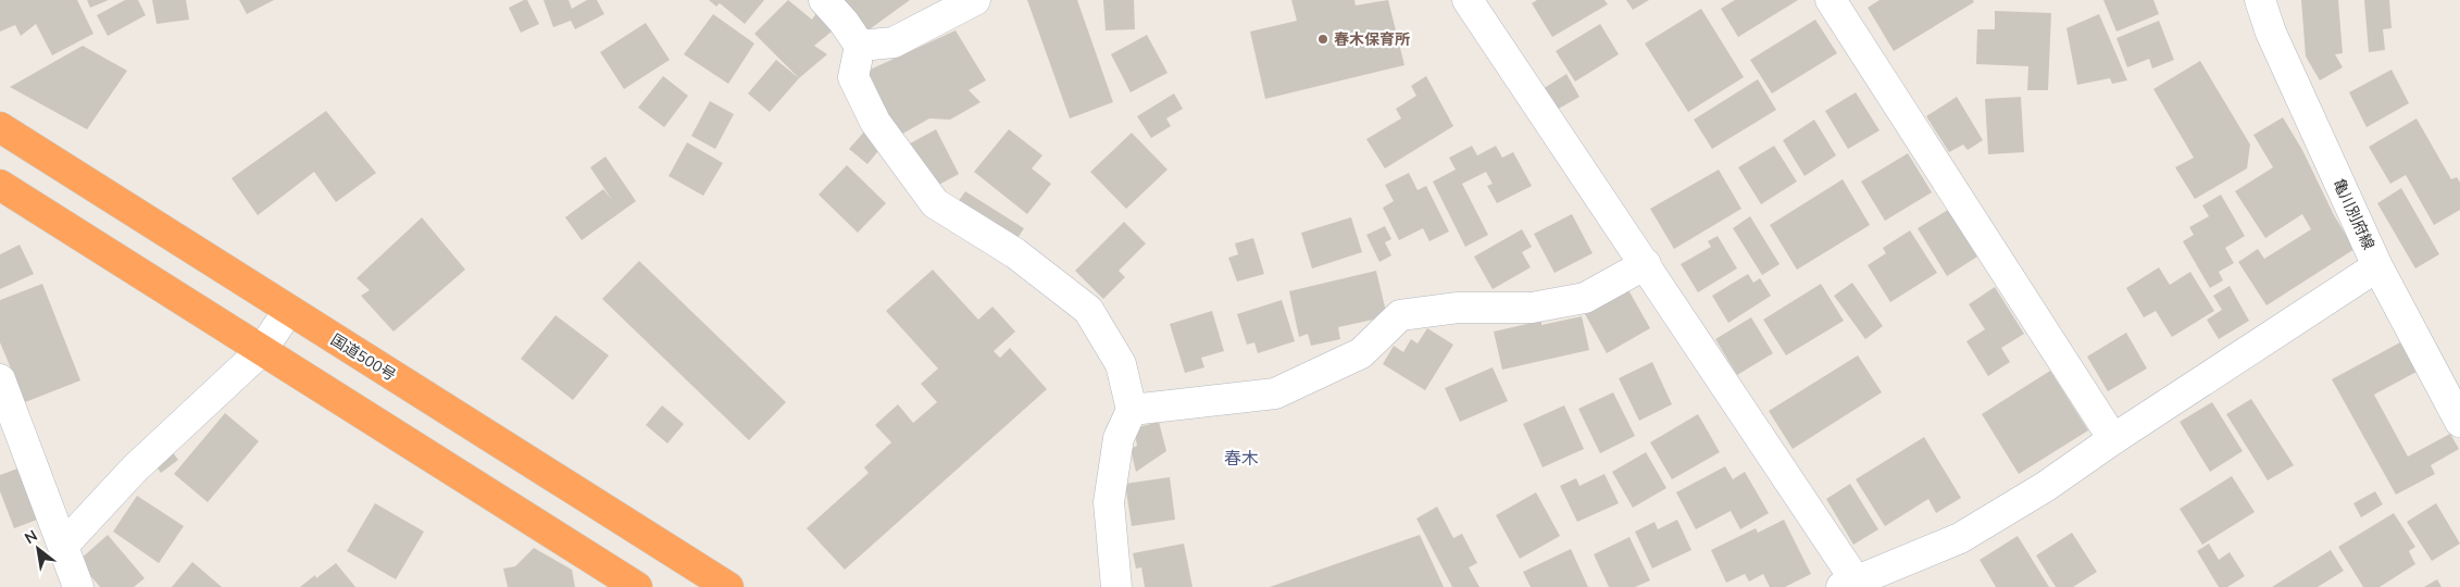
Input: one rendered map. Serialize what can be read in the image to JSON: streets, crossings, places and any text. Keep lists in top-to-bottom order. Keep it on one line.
{"streets":{"highway":["国道500号"],"street":["亀川別府線"]},"districts":["春木"],"places":["春木保育所"],"north":"top left"}
